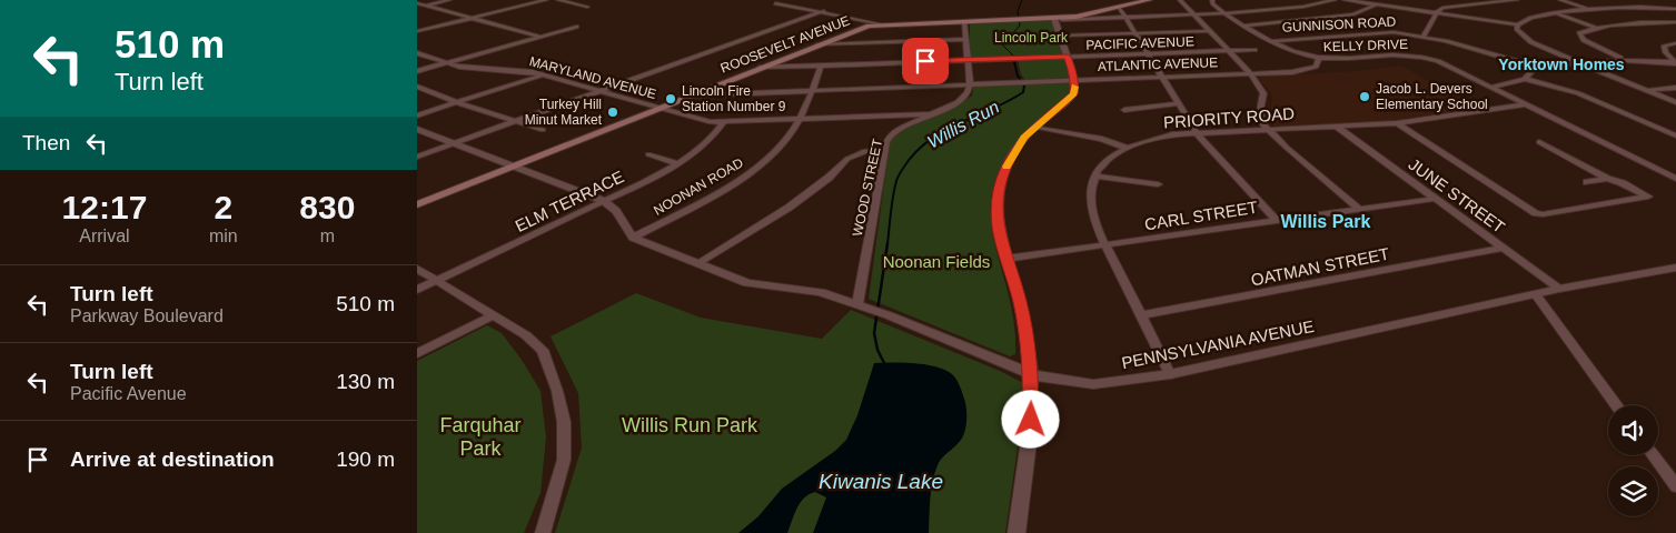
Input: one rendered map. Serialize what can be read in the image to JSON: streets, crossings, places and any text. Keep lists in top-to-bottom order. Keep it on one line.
{"streets":{"main road":["ROOSEVELT AVENUE"],"street":["GUNNISON ROAD","PACIFIC AVENUE","KELLY DRIVE","ATLANTIC AVENUE","MARYLAND AVENUE","PRIORITY ROAD","NOONAN ROAD","WOOD STREET","JUNE STREET","ELM TERRACE","CARL STREET","OATMAN STREET","PENNSYLVANIA AVENUE"]},"crossings":[["GUNNISON ROAD","KELLY DRIVE"],["PACIFIC AVENUE","ROOSEVELT AVENUE"],["PACIFIC AVENUE","NOONAN ROAD"],["ROOSEVELT AVENUE","ATLANTIC AVENUE"],["ROOSEVELT AVENUE","MARYLAND AVENUE"],["KELLY DRIVE","ATLANTIC AVENUE"],["KELLY DRIVE","PRIORITY ROAD"],["ATLANTIC AVENUE","NOONAN ROAD"],["ATLANTIC AVENUE","WOOD STREET"],["MARYLAND AVENUE","NOONAN ROAD"],["MARYLAND AVENUE","WOOD STREET"],["MARYLAND AVENUE","ELM TERRACE"],["PRIORITY ROAD","JUNE STREET"],["NOONAN ROAD","PENNSYLVANIA AVENUE"],["WOOD STREET","PENNSYLVANIA AVENUE"],["JUNE STREET","CARL STREET"],["JUNE STREET","OATMAN STREET"],["JUNE STREET","PENNSYLVANIA AVENUE"]],"districts":["Yorktown Homes","Willis Park"],"water":["Willis Run","Kiwanis Lake"],"parks":["Lincoln Park","Noonan Fields","Farquhar Park","Willis Run Park"],"places":["Jacob L. Devers Elementary School","Lincoln Fire Station Number 9","Turkey Hill Minut Market"],"page":{"turn":["510 m","Turn left"],"then":"Then","eta":["12:17","Arrival","2","min","830","m"],"list":[{"name":"Turn left","note":"Parkway Boulevard","value":"510 m"},{"name":"Turn left","note":"Pacific Avenue","value":"130 m"},{"name":"Arrive at destination","value":"190 m"}]}}
